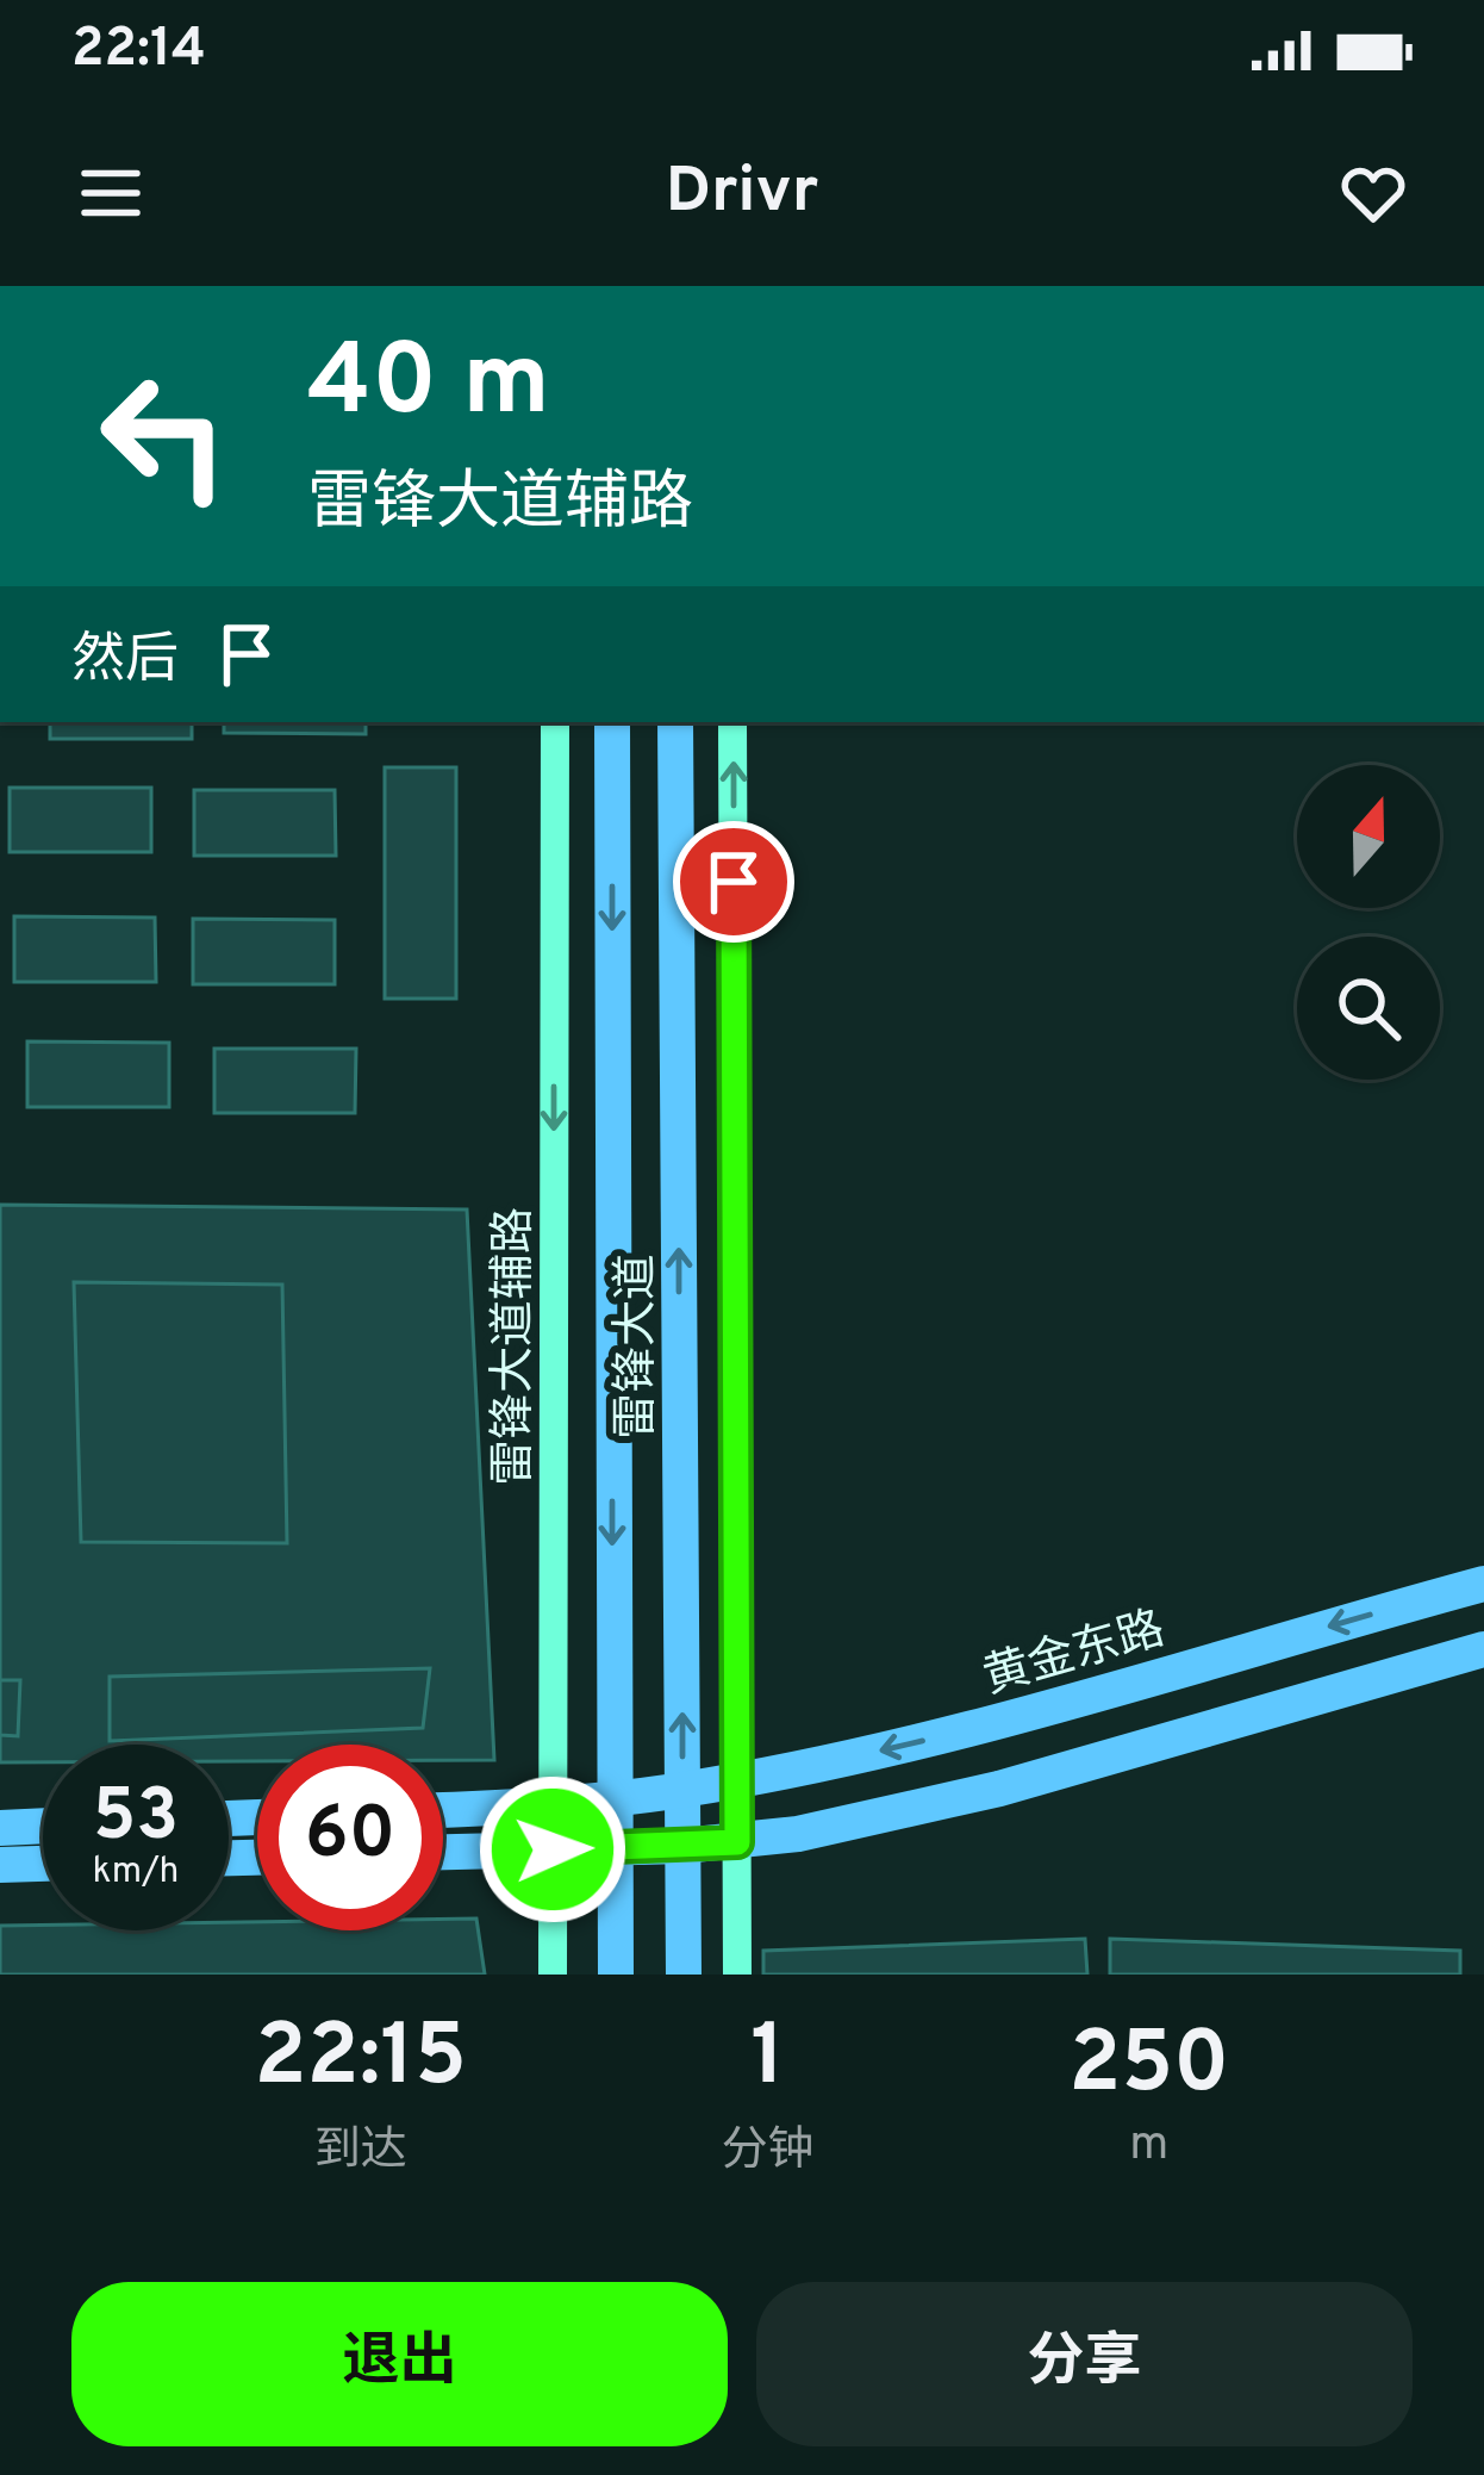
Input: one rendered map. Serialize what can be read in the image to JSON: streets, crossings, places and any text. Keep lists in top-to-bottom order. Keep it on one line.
{"streets":{"main road":["雷锋大道","黄金东路"],"street":["雷锋大道辅路"]},"crossings":[["雷锋大道辅路","黄金东路"],["雷锋大道","黄金东路"]],"north":"top","page":{"status":"22:14","header":"Drivr","turn":["40 m","雷锋大道辅路"],"then":"然后","speed":"53 km/h","limit":"60","eta":["22:15","到达","1","分钟","250","m"],"buttons":["退出","分享"]}}
